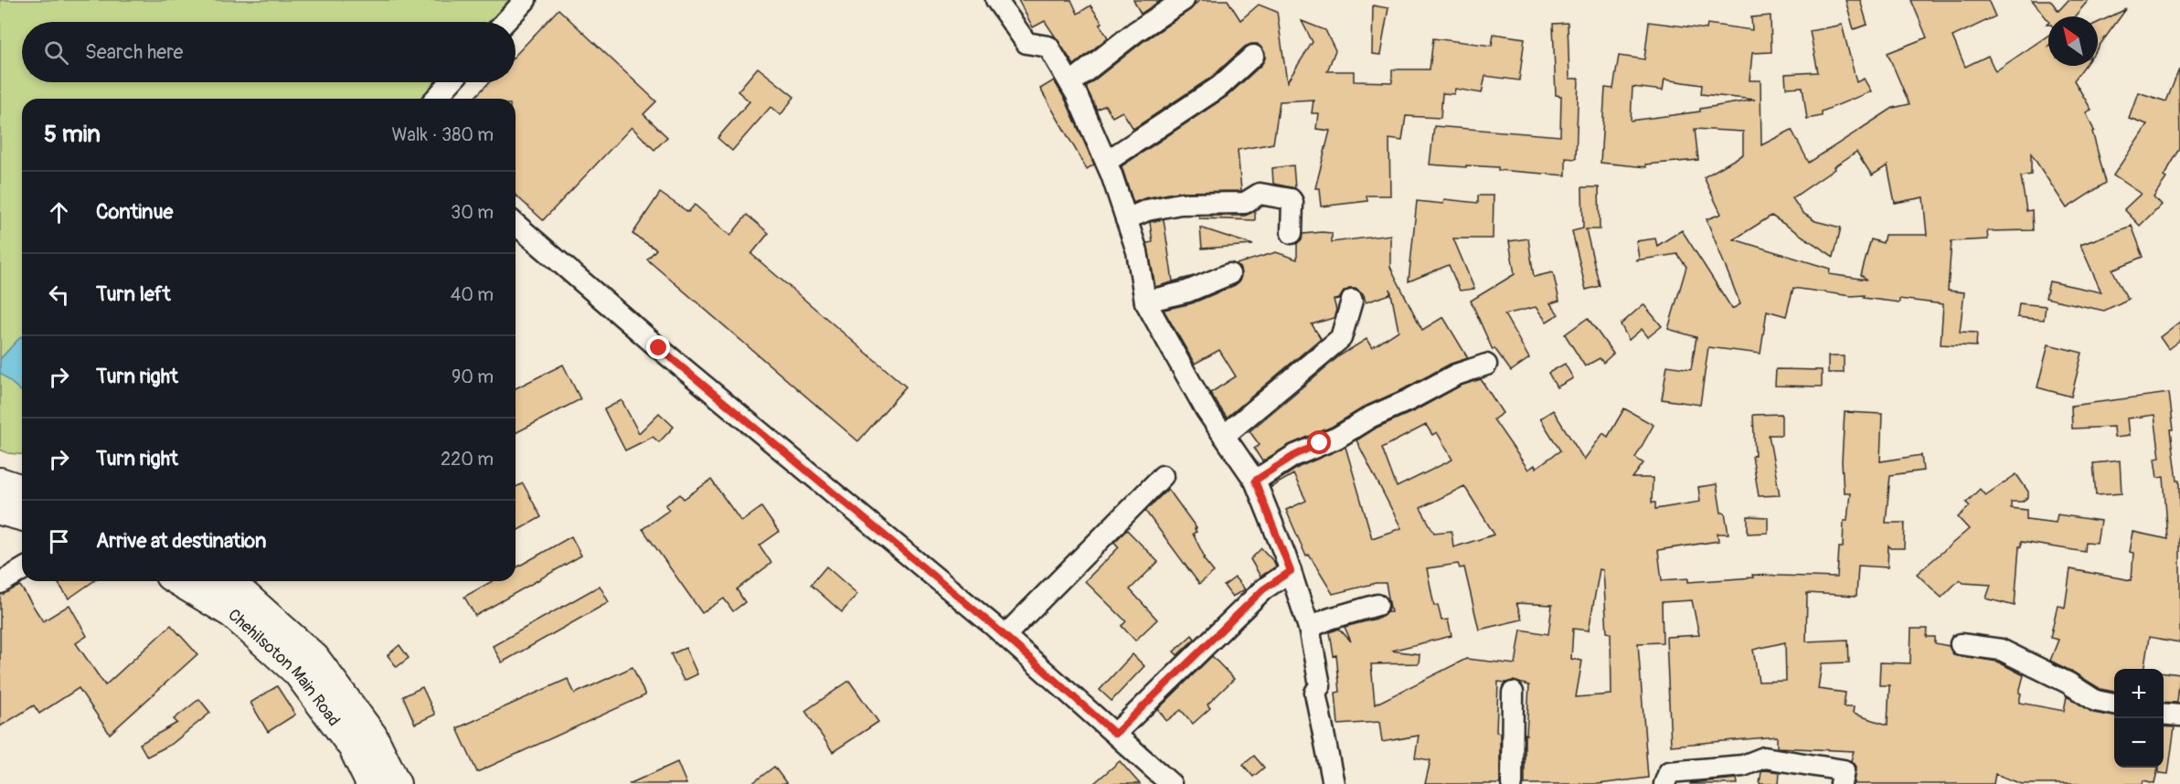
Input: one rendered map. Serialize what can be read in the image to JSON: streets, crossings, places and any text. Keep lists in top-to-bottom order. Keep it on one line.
{"streets":{"main road":["Chehilsoton Main Road"]},"north":"top left","page":{"search":"Search here","heading":["5 min","Walk · 380 m"],"list":[["Continue","30 m"],["Turn left","40 m"],["Turn right","90 m"],["Turn right","220 m"],"Arrive at destination"],"map_buttons":["+","−"]}}
